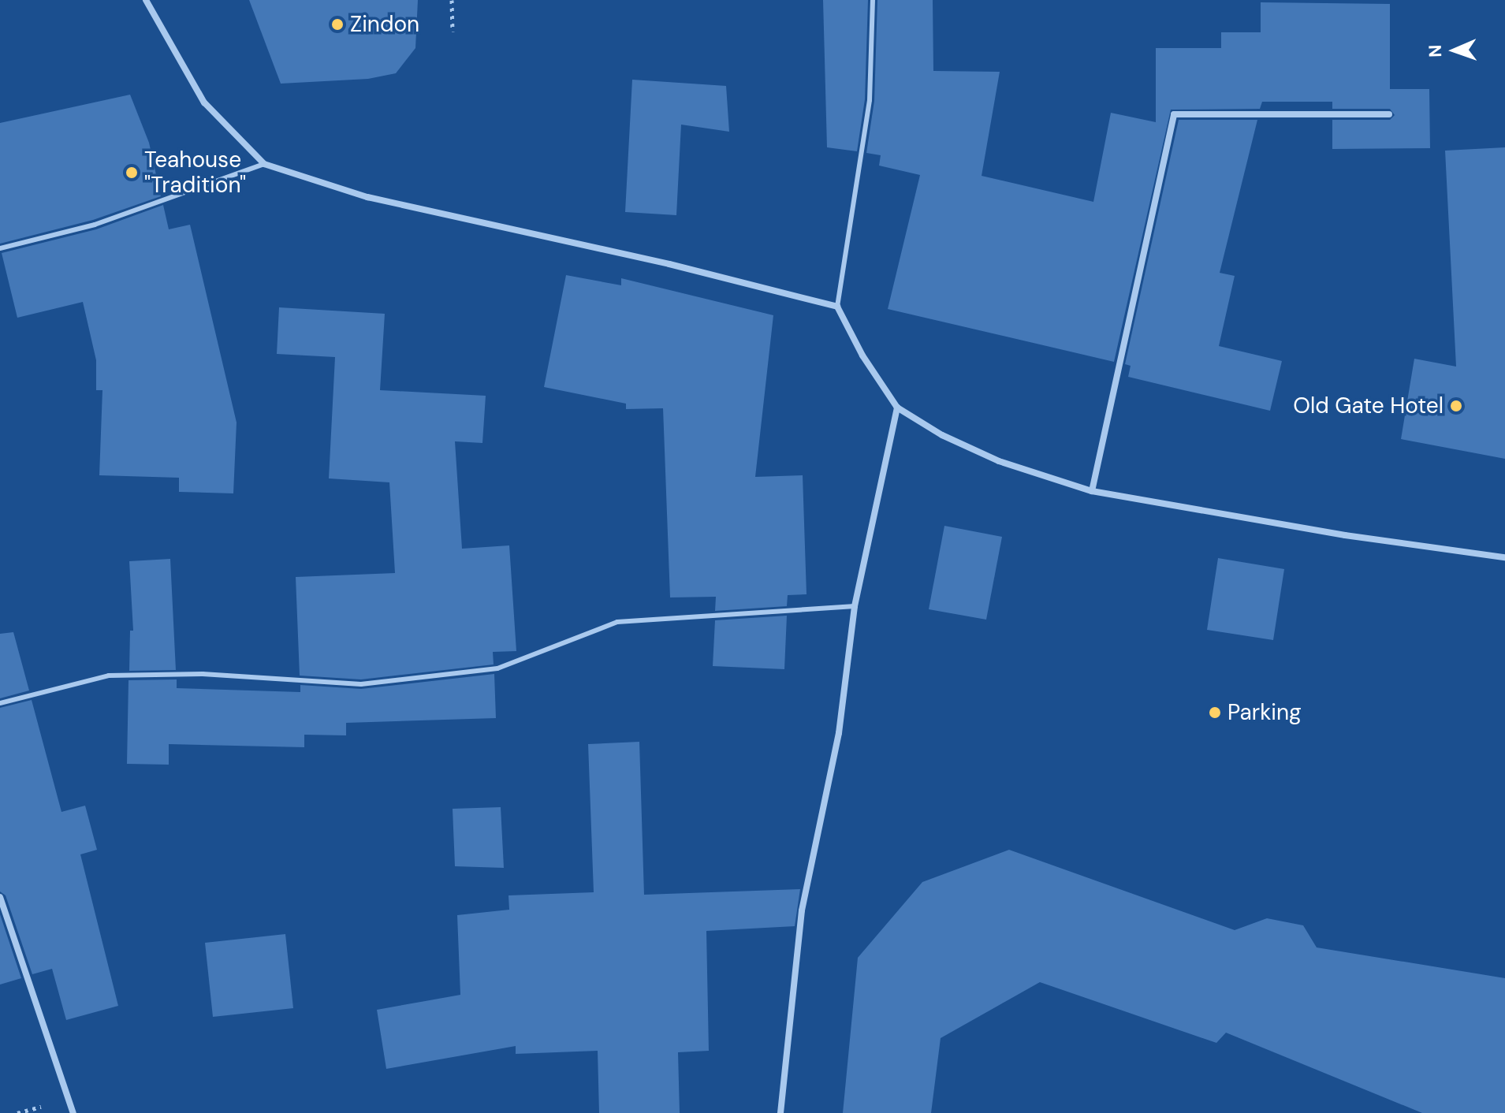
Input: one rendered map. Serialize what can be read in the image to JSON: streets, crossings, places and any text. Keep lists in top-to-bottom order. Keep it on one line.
{"places":["Zindon","Teahouse \"Tradition\"","Old Gate Hotel","Parking"],"north":"left"}
